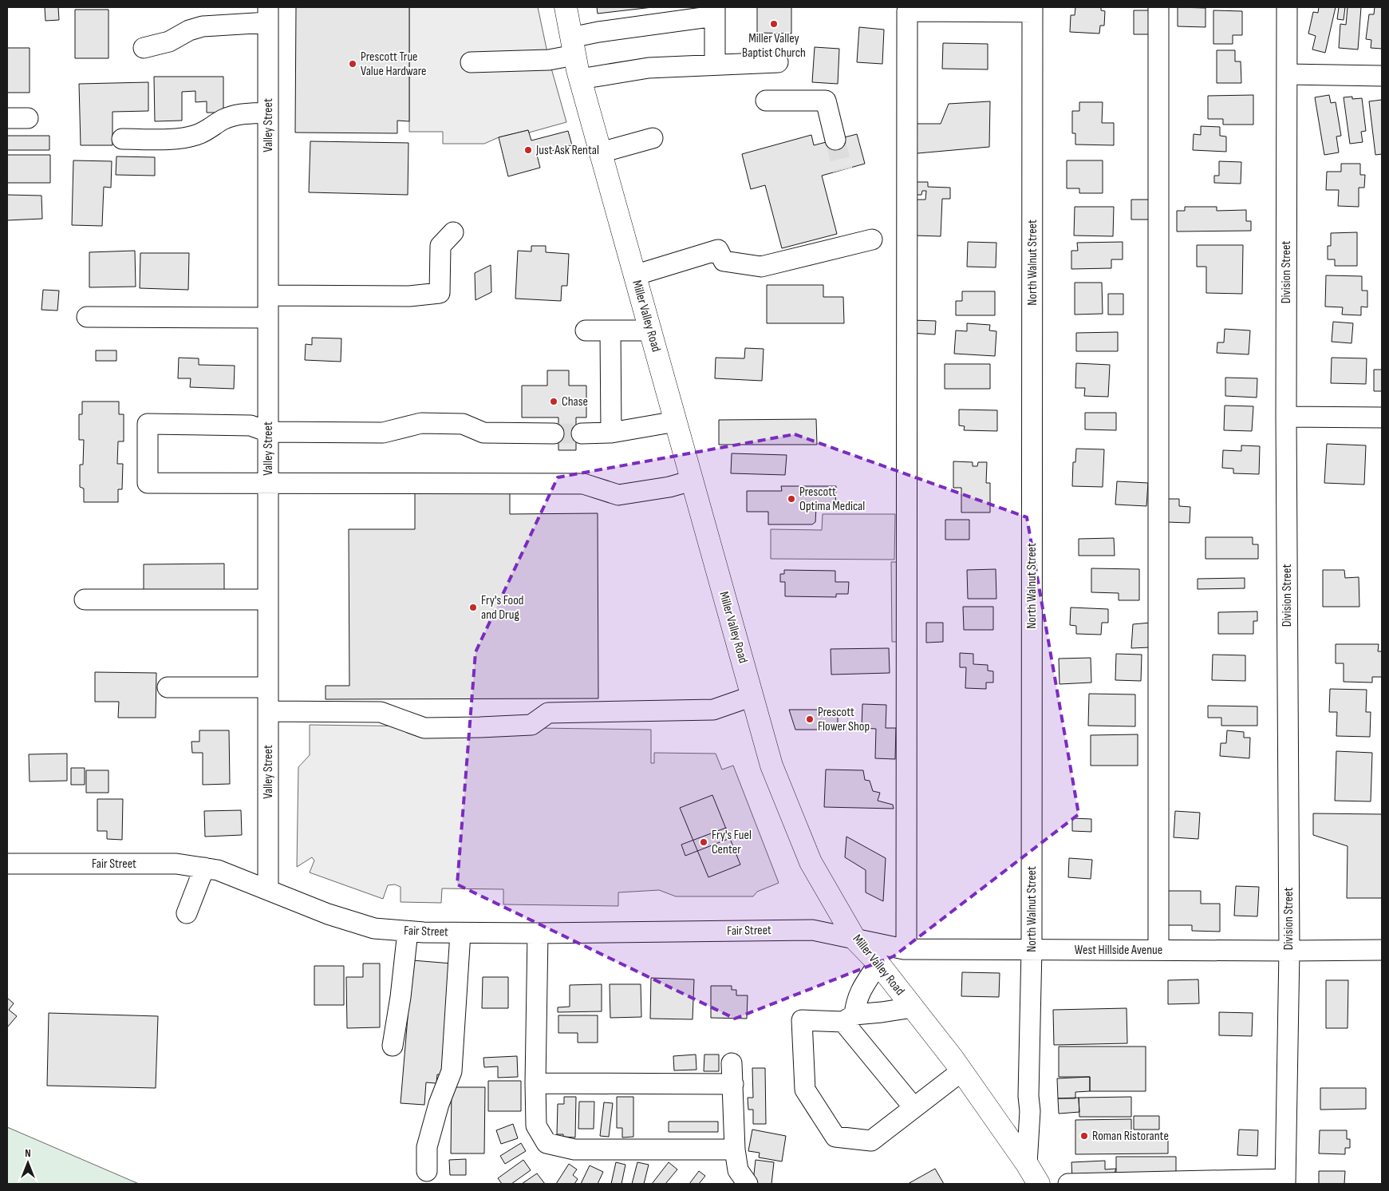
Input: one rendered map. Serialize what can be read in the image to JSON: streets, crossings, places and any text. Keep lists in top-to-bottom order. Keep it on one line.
{"streets":{"main road":["Miller Valley Road"],"street":["Valley Street","North Walnut Street","Division Street","Fair Street","West Hillside Avenue"]},"crossings":[["Valley Street","Fair Street"],["North Walnut Street","Miller Valley Road"],["North Walnut Street","West Hillside Avenue"],["Division Street","West Hillside Avenue"],["Miller Valley Road","Fair Street"],["Miller Valley Road","West Hillside Avenue"],["Fair Street","West Hillside Avenue"]],"places":["Miller Valley Baptist Church","Prescott True Value Hardware","Just Ask Rental","Chase","Prescott Optima Medical","Fry's Food and Drug","Prescott Flower Shop","Fry's Fuel Center","Roman Ristorante"],"north":"top"}
